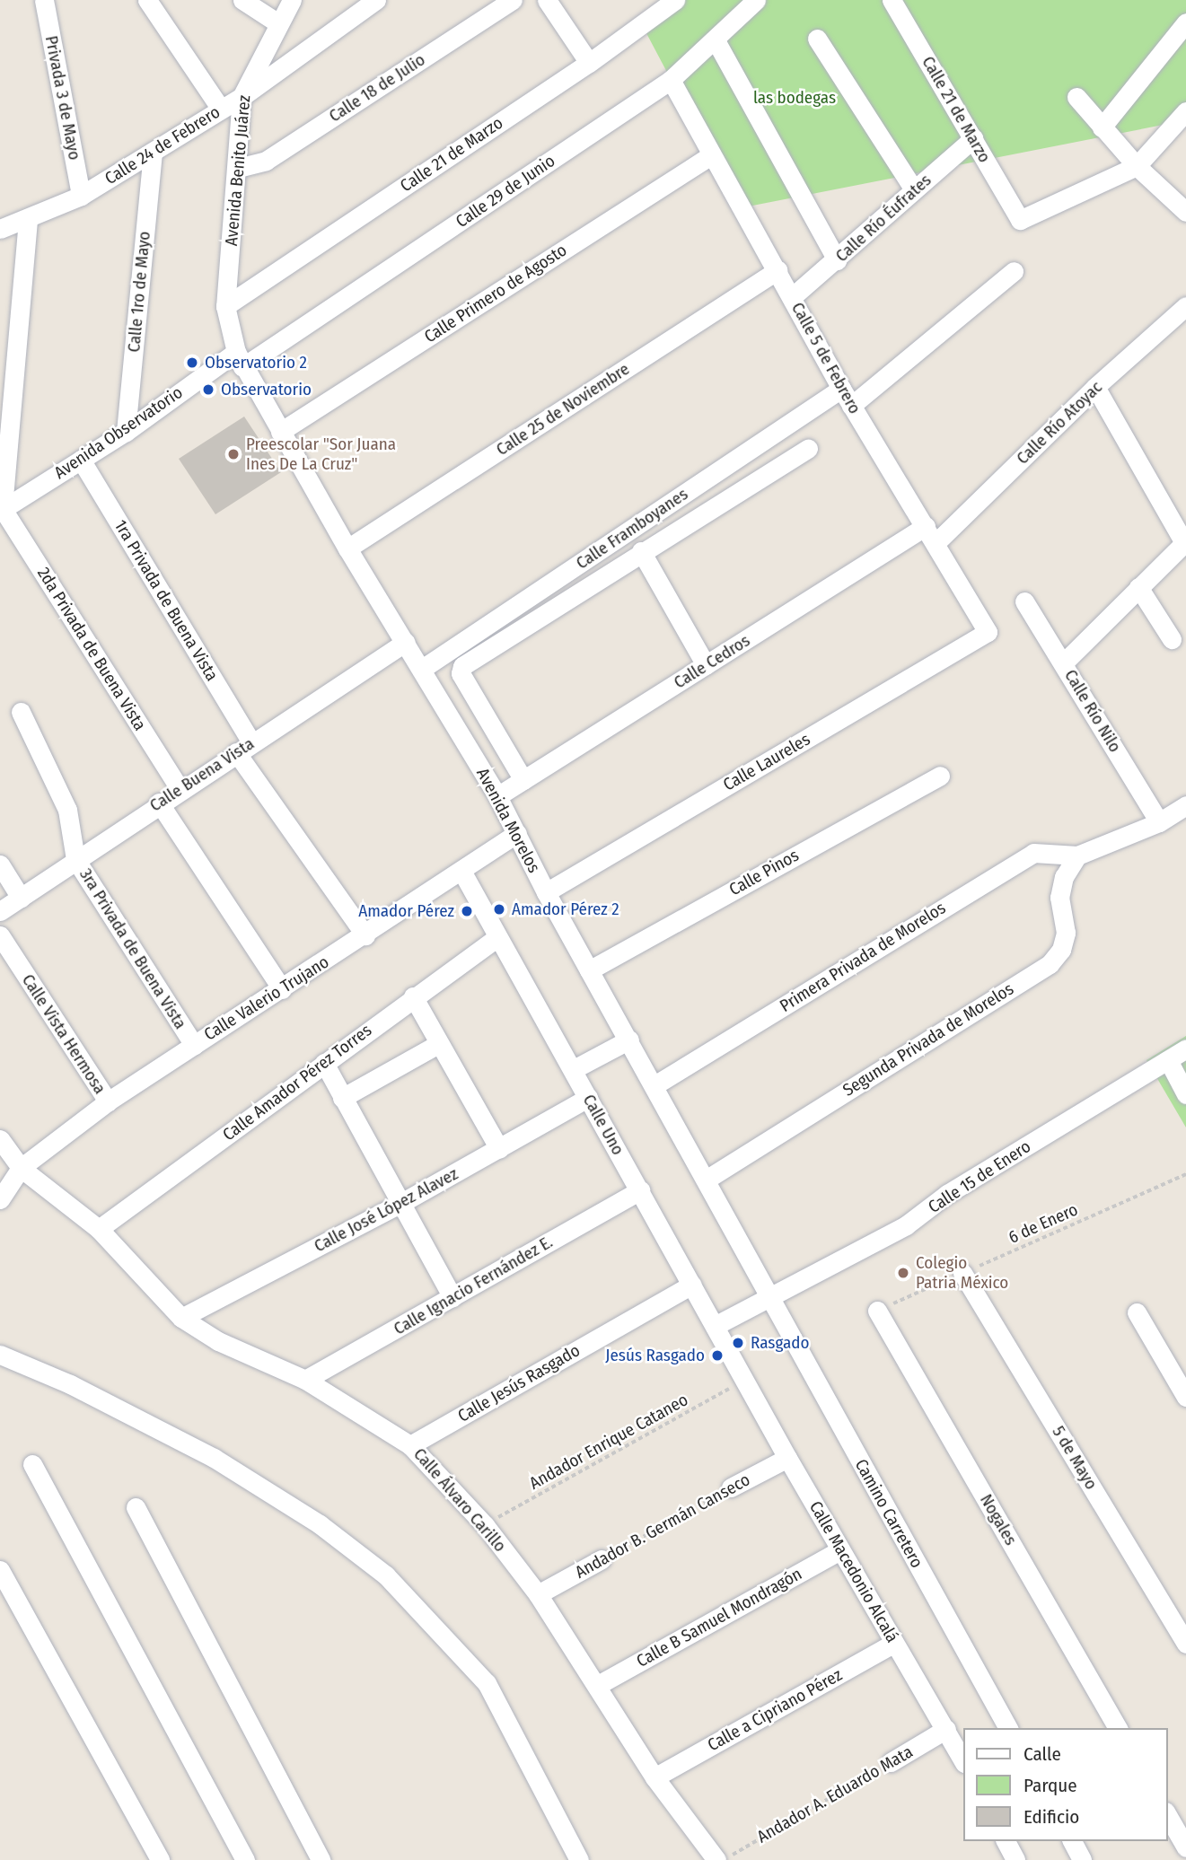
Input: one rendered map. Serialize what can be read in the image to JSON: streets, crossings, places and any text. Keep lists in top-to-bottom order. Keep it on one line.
{"streets":{"street":["Calle 18 de Julio","Privada 3 de Mayo","Calle 21 de Marzo","Calle 24 de Febrero","Avenida Benito Juárez","Calle 29 de Junio","Calle Río Éufrates","Calle 1ro de Mayo","Calle Primero de Agosto","Calle 5 de Febrero","Calle 25 de Noviembre","Calle Río Atoyac","Avenida Observatorio","Calle Framboyanes","1ra Privada de Buena Vista","2da Privada de Buena Vista","Calle Cedros","Calle Río Nilo","Calle Laureles","Calle Buena Vista","Avenida Morelos","Calle Pinos","3ra Privada de Buena Vista","Primera Privada de Morelos","Calle Valerio Trujano","Calle Vista Hermosa","Segunda Privada de Morelos","Calle Amador Pérez Torres","Calle Uno","Calle 15 de Enero","Calle José López Alavez","Calle Ignacio Fernández E.","Calle Jesús Rasgado","5 de Mayo","Calle Álvaro Carillo","Camino Carretero","Nogales","Andador B. Germán Canseco","Calle Macedonio Alcalá","Calle B Samuel Mondragón","Calle a Cipriano Pérez","Andador A. Eduardo Mata"],"path":["6 de Enero","Andador Enrique Cataneo"]},"crossings":[["Calle 18 de Julio","Avenida Benito Juárez"],["Privada 3 de Mayo","Calle 24 de Febrero"],["Calle 21 de Marzo","Avenida Benito Juárez"],["Calle 21 de Marzo","Calle Río Éufrates"],["Calle 24 de Febrero","Avenida Benito Juárez"],["Calle 24 de Febrero","Calle 1ro de Mayo"],["Avenida Benito Juárez","Calle 29 de Junio"],["Avenida Benito Juárez","Avenida Observatorio"],["Avenida Benito Juárez","Avenida Morelos"],["Calle 29 de Junio","Calle 5 de Febrero"],["Calle 29 de Junio","Avenida Observatorio"],["Calle 29 de Junio","Avenida Morelos"],["Calle Río Éufrates","Calle 5 de Febrero"],["Calle 1ro de Mayo","Avenida Observatorio"],["Calle Primero de Agosto","Calle 5 de Febrero"],["Calle Primero de Agosto","Avenida Morelos"],["Calle 5 de Febrero","Calle 25 de Noviembre"],["Calle 5 de Febrero","Calle Río Atoyac"],["Calle 5 de Febrero","Calle Framboyanes"],["Calle 5 de Febrero","Calle Cedros"],["Calle 5 de Febrero","Calle Laureles"],["Calle 25 de Noviembre","Avenida Morelos"],["Calle Río Atoyac","Calle Cedros"],["Avenida Observatorio","1ra Privada de Buena Vista"],["Avenida Observatorio","2da Privada de Buena Vista"],["Avenida Observatorio","Avenida Morelos"],["Calle Framboyanes","Avenida Morelos"],["1ra Privada de Buena Vista","Calle Buena Vista"],["1ra Privada de Buena Vista","Calle Valerio Trujano"],["2da Privada de Buena Vista","Calle Buena Vista"],["Calle Cedros","Avenida Morelos"],["Calle Laureles","Avenida Morelos"],["Calle Buena Vista","Avenida Morelos"],["Calle Buena Vista","3ra Privada de Buena Vista"],["Avenida Morelos","Calle Pinos"],["Avenida Morelos","Primera Privada de Morelos"],["Avenida Morelos","Calle Valerio Trujano"],["Avenida Morelos","Segunda Privada de Morelos"],["Avenida Morelos","Calle 15 de Enero"],["Avenida Morelos","Camino Carretero"],["3ra Privada de Buena Vista","Calle Valerio Trujano"],["Primera Privada de Morelos","Segunda Privada de Morelos"],["Calle Valerio Trujano","Calle Vista Hermosa"],["Calle Valerio Trujano","Calle Uno"],["Calle Valerio Trujano","Calle Álvaro Carillo"],["Calle Amador Pérez Torres","Calle Uno"],["Calle Amador Pérez Torres","Calle Álvaro Carillo"],["Calle Uno","Calle 15 de Enero"],["Calle Uno","Calle José López Alavez"],["Calle Uno","Calle Ignacio Fernández E."],["Calle Uno","Calle Jesús Rasgado"],["Calle Uno","Andador Enrique Cataneo"],["Calle Uno","Calle Macedonio Alcalá"],["Calle 15 de Enero","Camino Carretero"],["Calle José López Alavez","Calle Álvaro Carillo"],["6 de Enero","5 de Mayo"],["6 de Enero","Nogales"],["Calle Ignacio Fernández E.","Calle Álvaro Carillo"],["Calle Jesús Rasgado","Calle Álvaro Carillo"],["Andador Enrique Cataneo","Calle Álvaro Carillo"],["Andador Enrique Cataneo","Calle Macedonio Alcalá"],["Calle Álvaro Carillo","Andador B. Germán Canseco"],["Calle Álvaro Carillo","Calle B Samuel Mondragón"],["Calle Álvaro Carillo","Calle a Cipriano Pérez"],["Andador B. Germán Canseco","Calle Macedonio Alcalá"],["Calle Macedonio Alcalá","Calle B Samuel Mondragón"],["Calle Macedonio Alcalá","Calle a Cipriano Pérez"],["Calle Macedonio Alcalá","Andador A. Eduardo Mata"]],"parks":["las bodegas"],"places":["Observatorio 2","Observatorio","Preescolar \"Sor Juana Ines De La Cruz\"","Amador Pérez 2","Amador Pérez","Colegio Patria México","Rasgado","Jesús Rasgado"],"legend":["Calle","Parque","Edificio"]}
